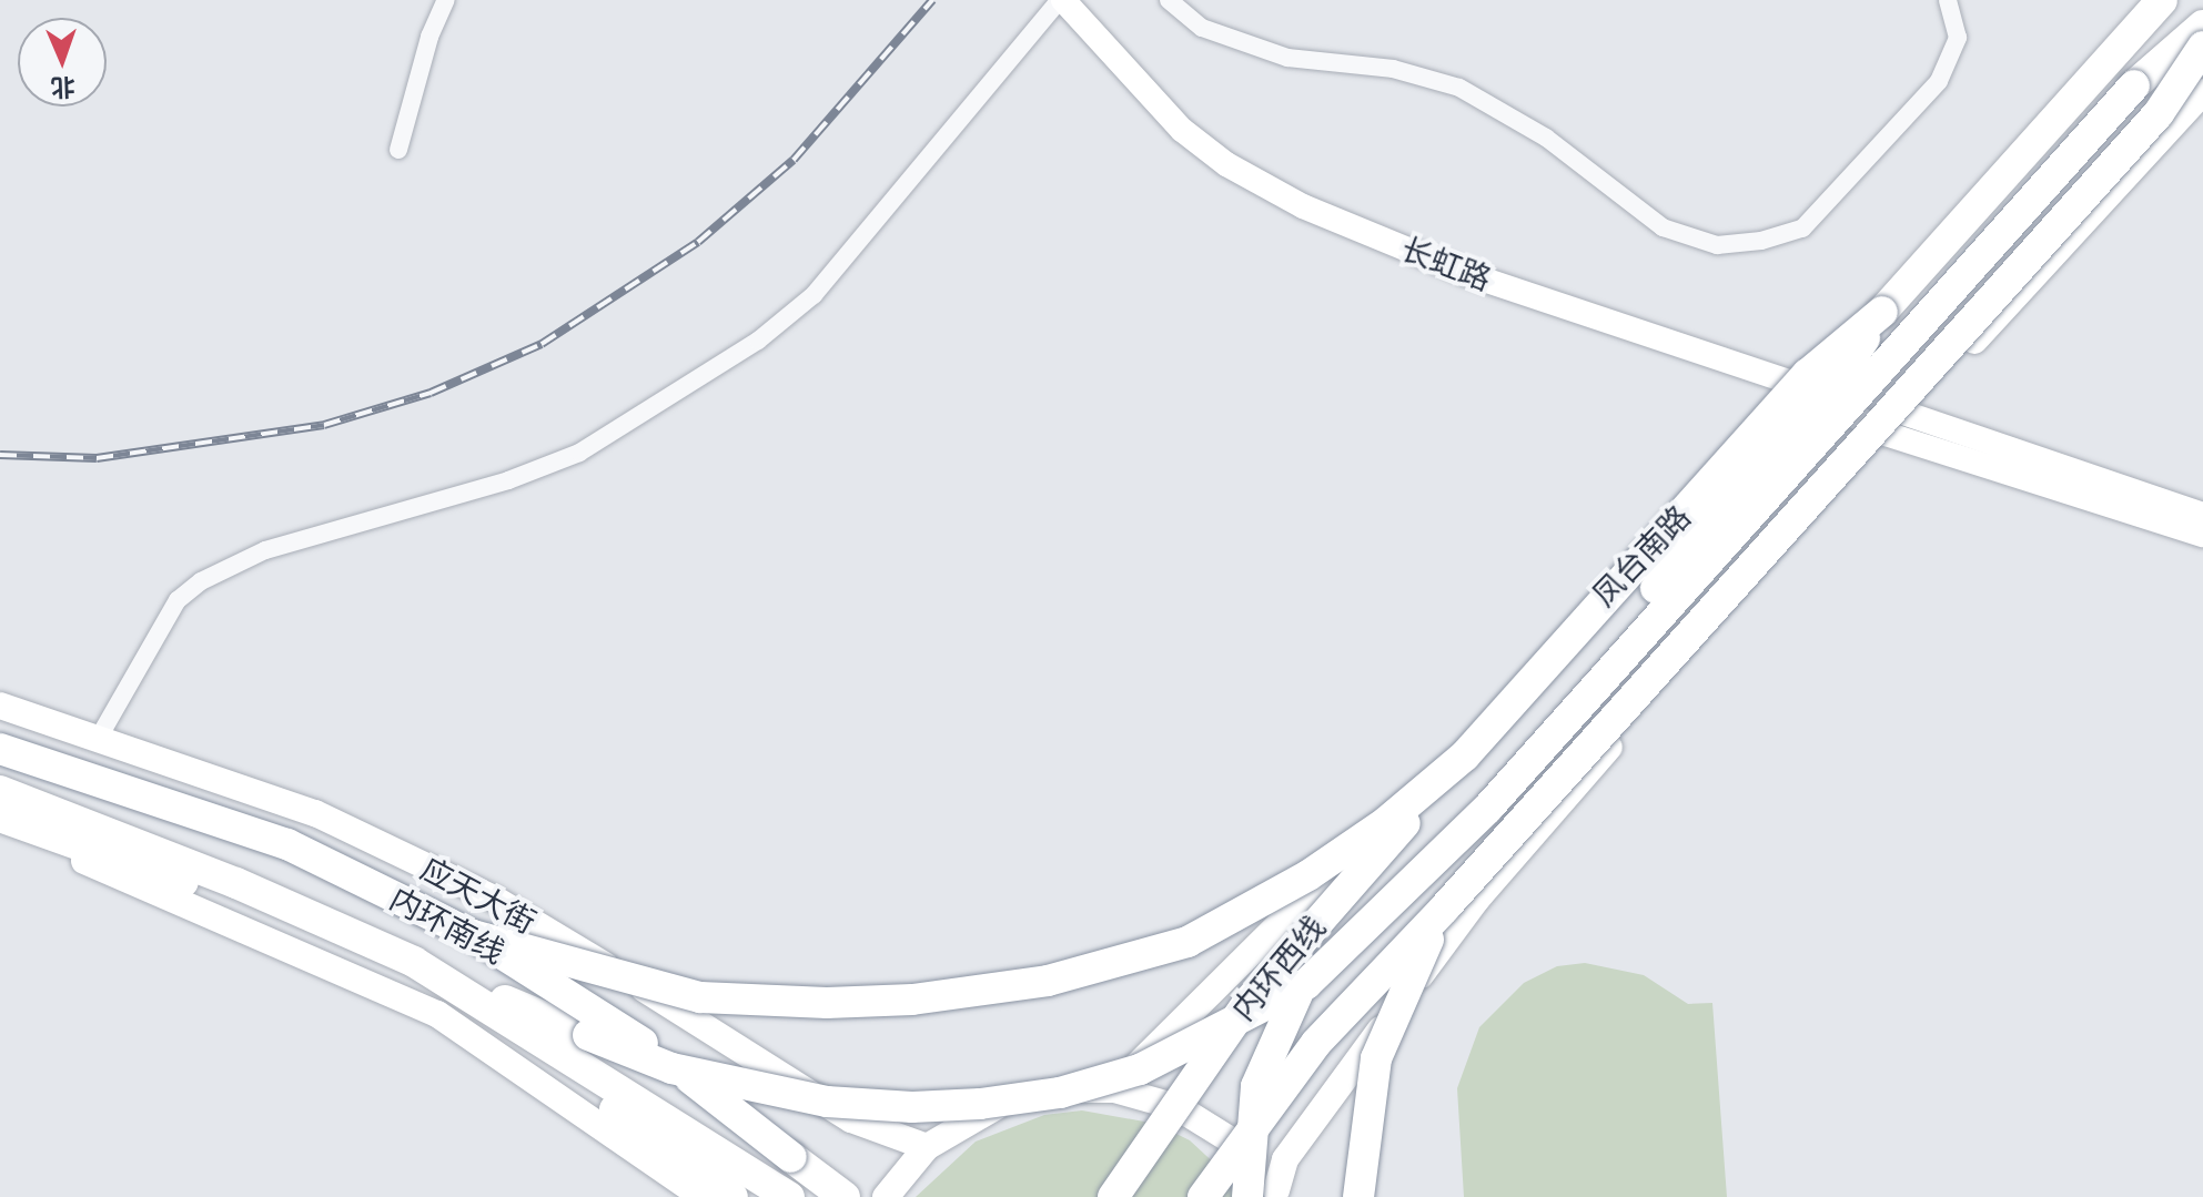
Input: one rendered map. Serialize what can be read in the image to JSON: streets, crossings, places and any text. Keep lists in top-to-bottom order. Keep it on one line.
{"streets":{"highway":["内环南线","内环西线"],"main road":["凤台南路","应天大街"],"street":["长虹路"]},"crossings":[["长虹路","凤台南路"]],"north":"bottom"}
